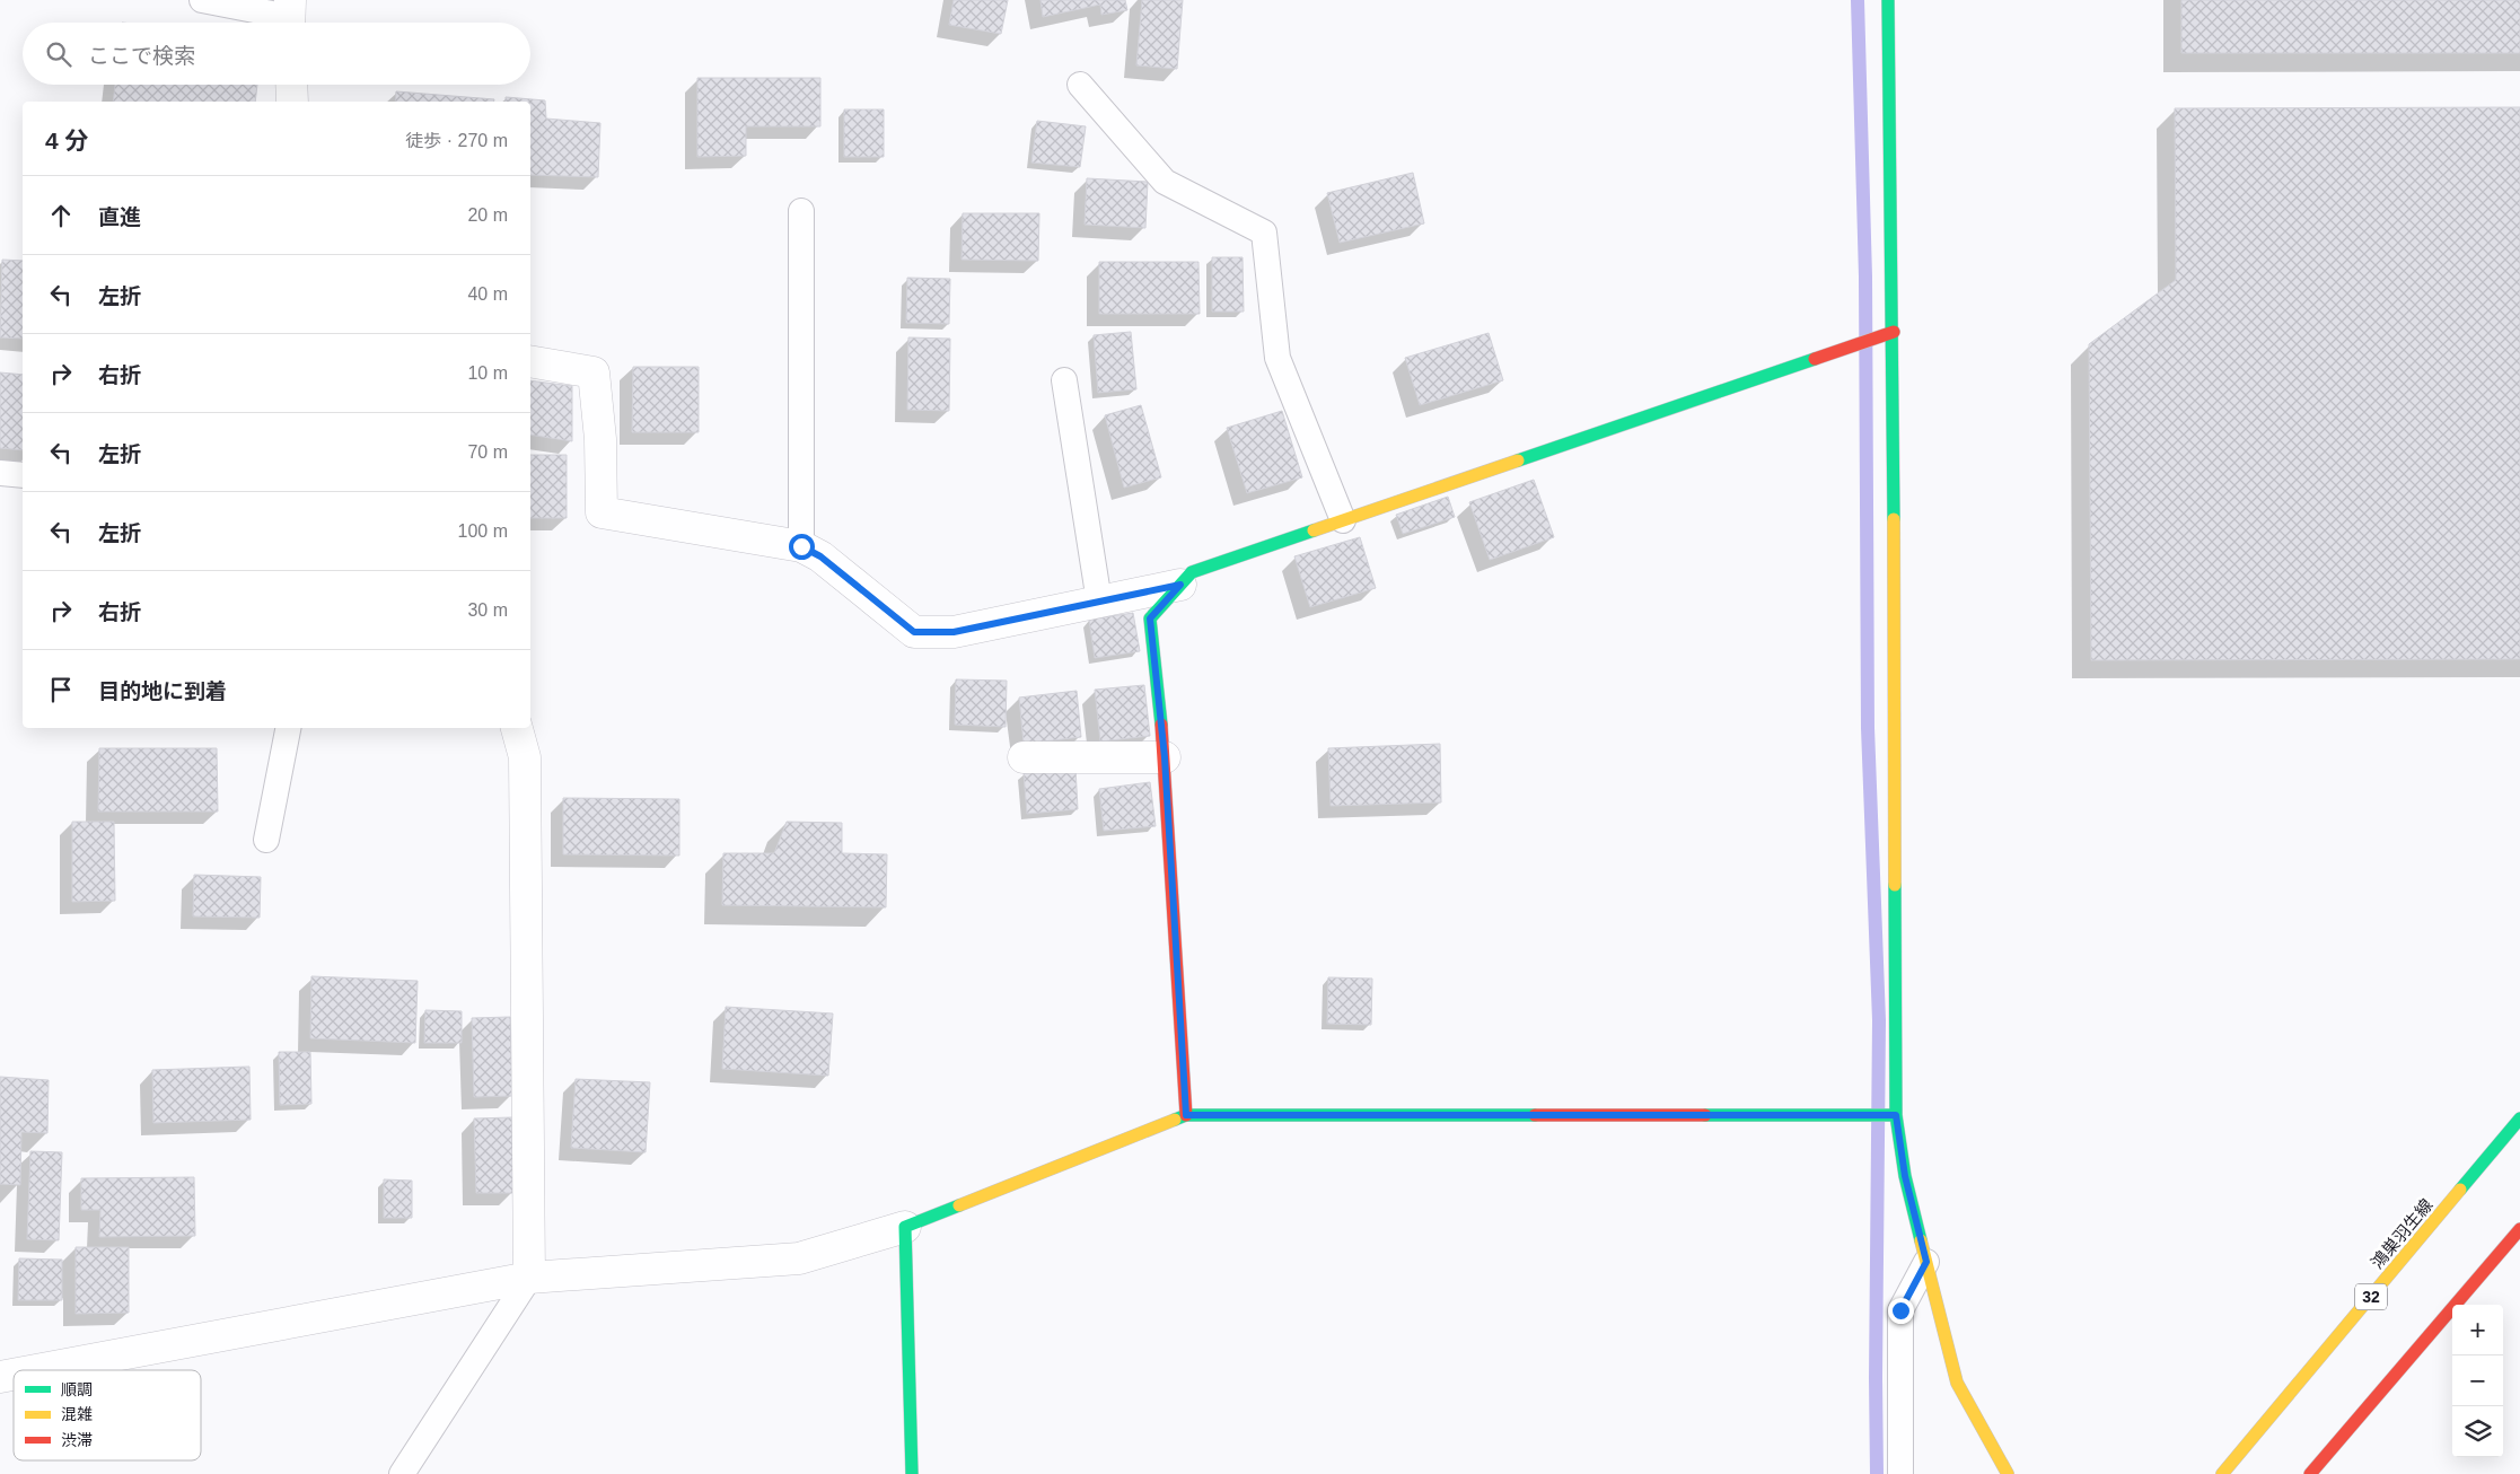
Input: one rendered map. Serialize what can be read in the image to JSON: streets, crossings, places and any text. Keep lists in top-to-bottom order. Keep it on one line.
{"streets":{"street":["鴻巣羽生線","32"]},"legend":["順調","混雑","渋滞"],"page":{"search":"ここで検索","heading":["4 分","徒歩 · 270 m"],"list":[["直進","20 m"],["左折","40 m"],["右折","10 m"],["左折","70 m"],["左折","100 m"],["右折","30 m"],"目的地に到着"],"map_buttons":["+","−"]}}
